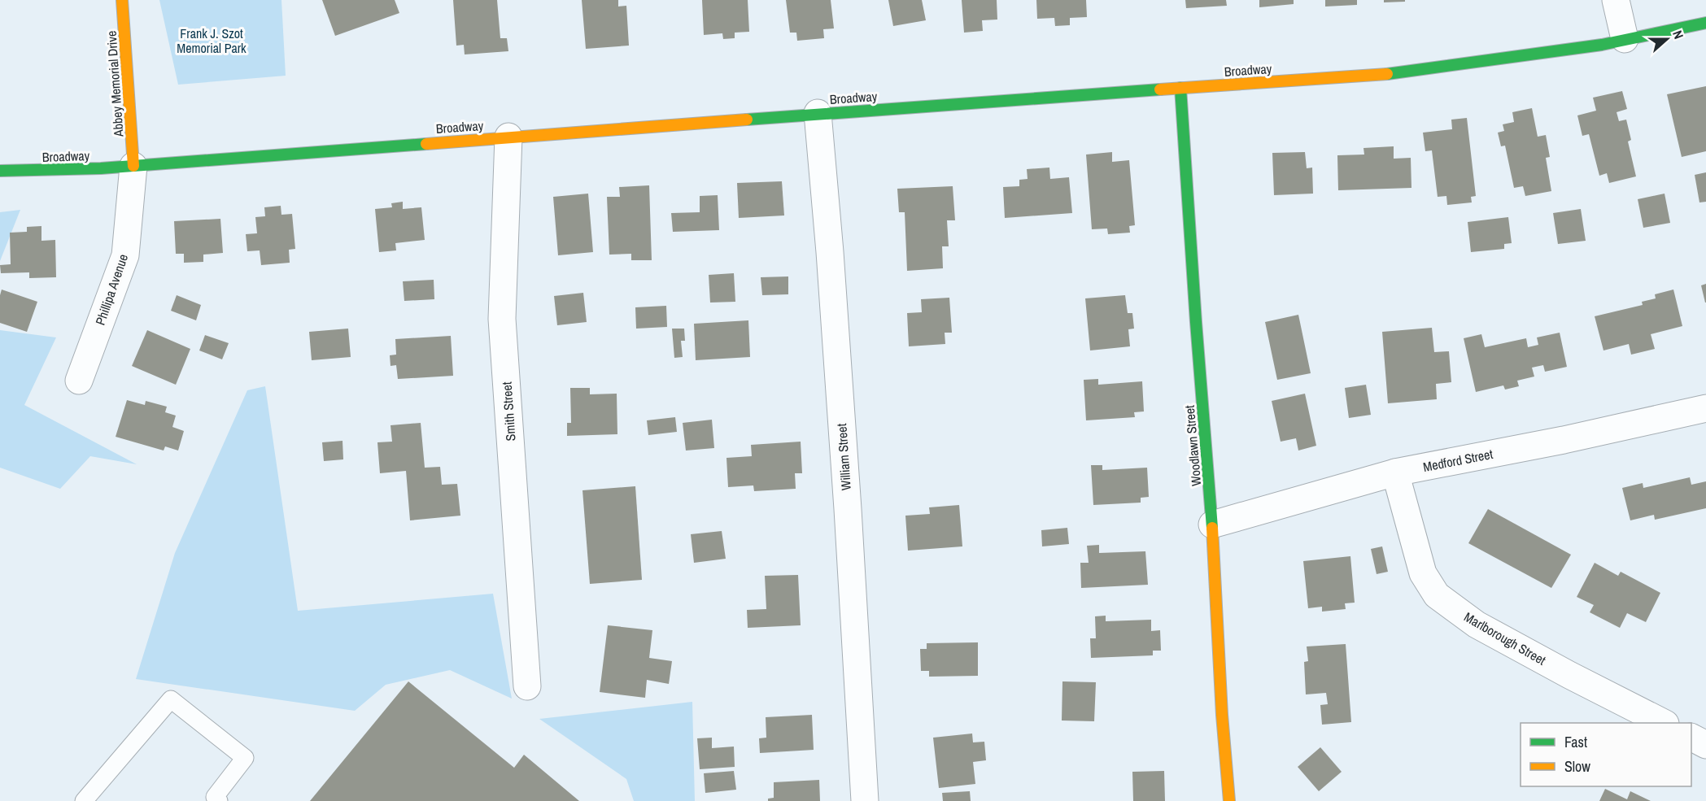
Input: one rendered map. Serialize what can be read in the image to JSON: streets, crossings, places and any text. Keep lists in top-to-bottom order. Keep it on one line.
{"streets":{"main road":["Broadway","Abbey Memorial Drive","Woodlawn Street"],"street":["Phillipa Avenue","Smith Street","William Street","Medford Street","Marlborough Street"]},"crossings":[["Broadway","Abbey Memorial Drive"],["Broadway","Phillipa Avenue"],["Broadway","Smith Street"],["Broadway","Woodlawn Street"],["Broadway","William Street"],["Abbey Memorial Drive","Phillipa Avenue"],["Woodlawn Street","Medford Street"],["Medford Street","Marlborough Street"]],"parks":["Frank J. Szot Memorial Park"],"legend":["Fast","Slow"],"north":"right"}
